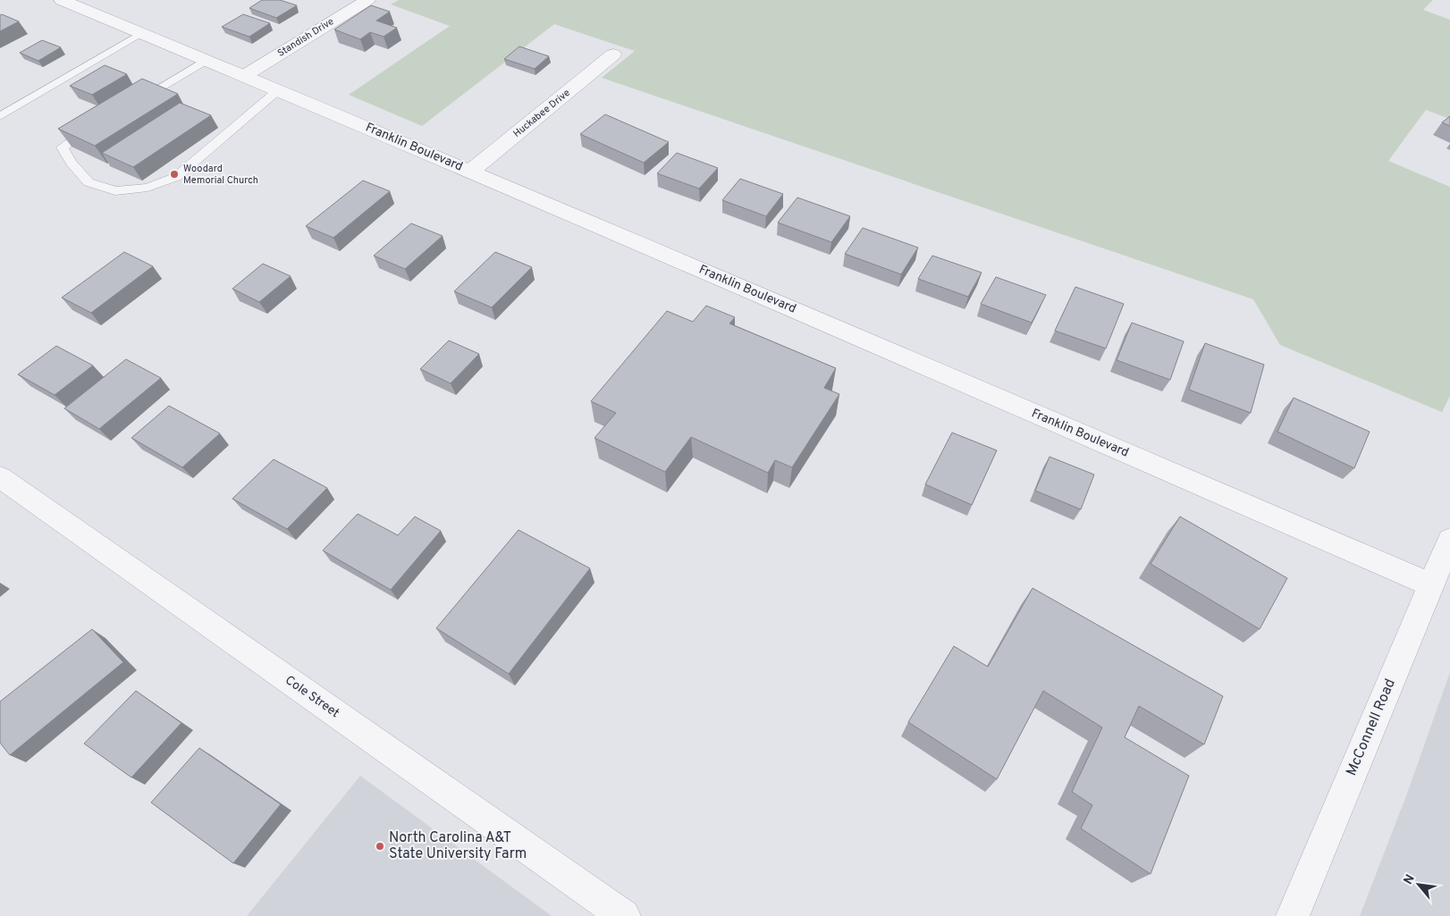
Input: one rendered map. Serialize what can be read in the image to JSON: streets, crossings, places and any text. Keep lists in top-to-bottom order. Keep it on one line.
{"streets":{"street":["Standish Drive","Huckabee Drive","Franklin Boulevard","Cole Street","McConnell Road"]},"crossings":[["Standish Drive","Franklin Boulevard"],["Huckabee Drive","Franklin Boulevard"],["Franklin Boulevard","McConnell Road"]],"places":["Woodard Memorial Church","North Carolina A&T State University Farm"],"north":"top left"}
